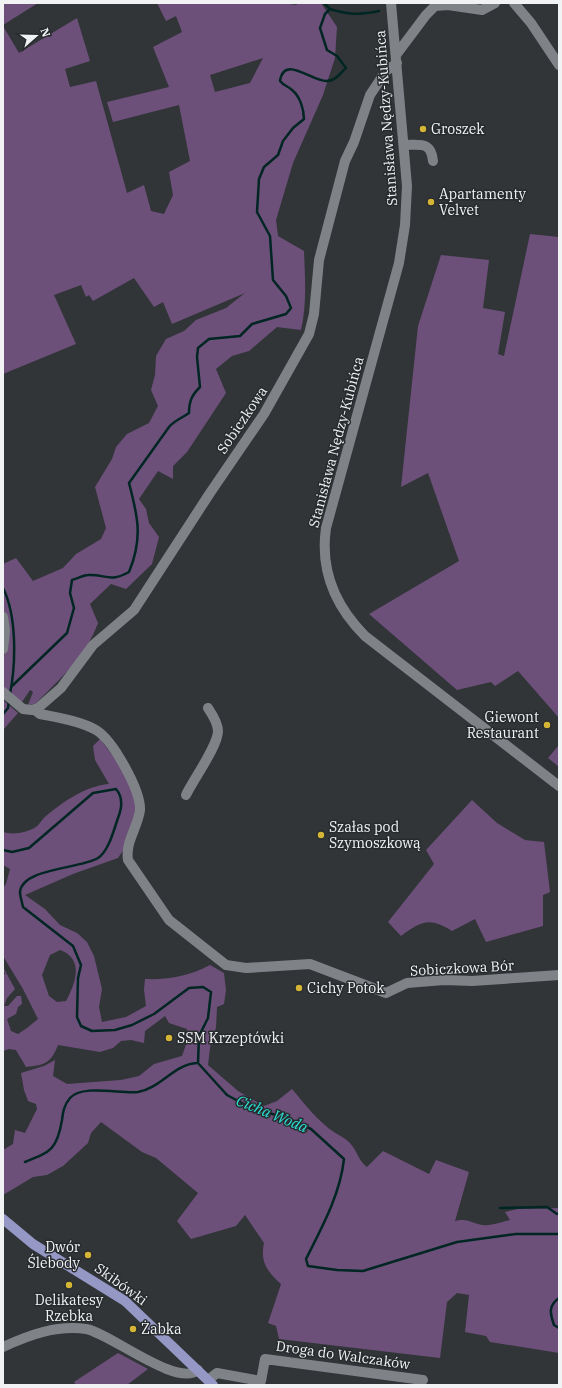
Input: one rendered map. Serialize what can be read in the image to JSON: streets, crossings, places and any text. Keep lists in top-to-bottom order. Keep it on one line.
{"streets":{"main road":["Skibówki"],"street":["Stanisława Nędzy-Kubińca","Sobiczkowa","Sobiczkowa Bór","Droga do Walczaków"]},"crossings":[["Stanisława Nędzy-Kubińca","Sobiczkowa"],["Sobiczkowa","Sobiczkowa Bór"],["Skibówki","Droga do Walczaków"]],"water":["Cicha Woda"],"places":["Groszek","Apartamenty Velvet","Giewont Restaurant","Szałas pod Szymoszkową","Cichy Potok","SSM Krzeptówki","Dwór Ślebody","Delikatesy Rzebka","Żabka"],"north":"right"}
